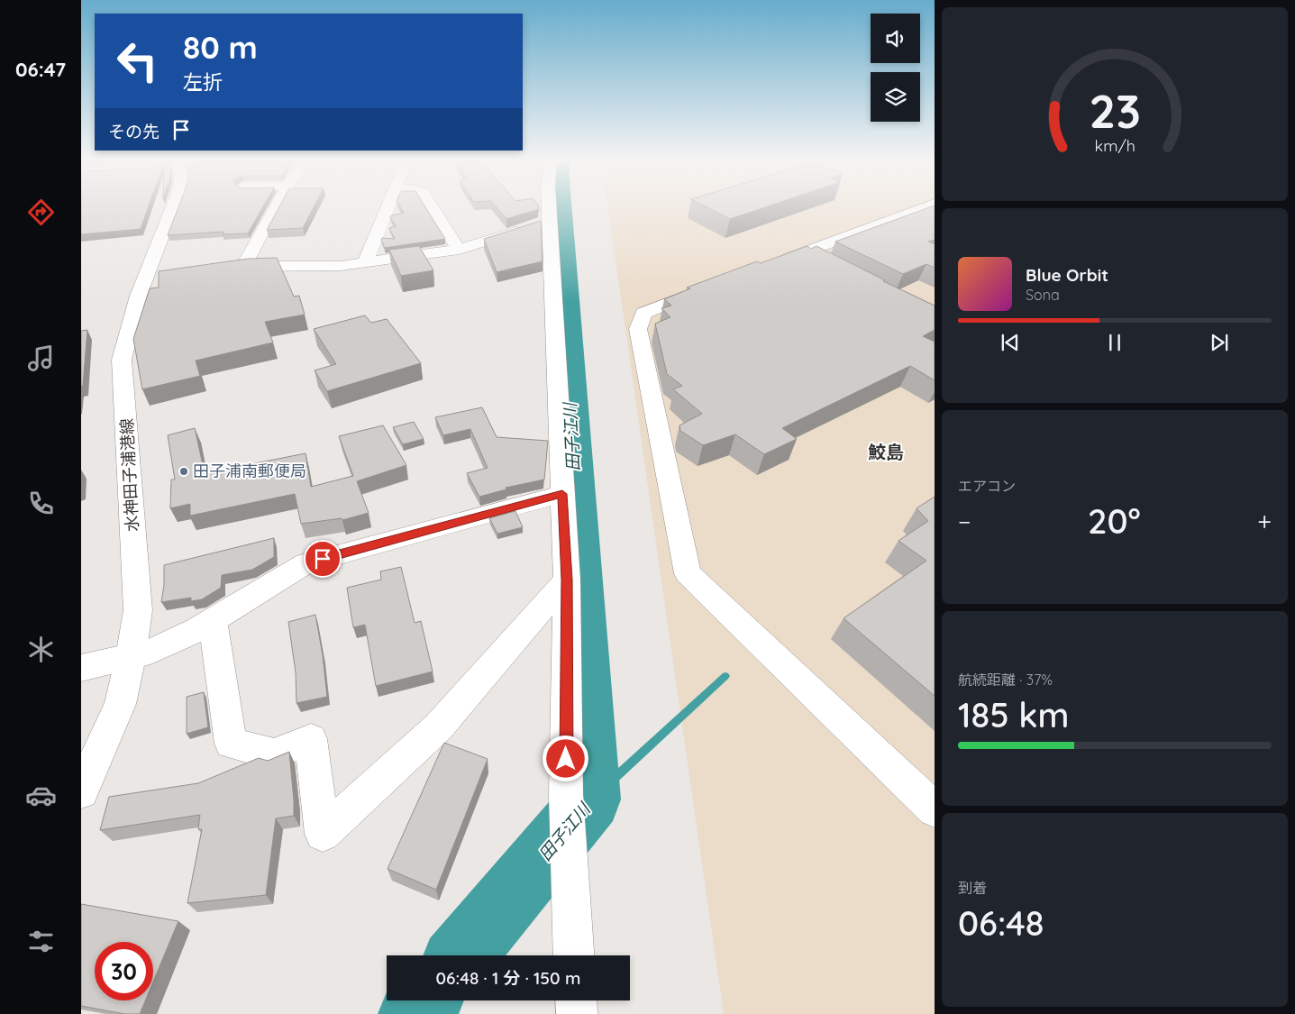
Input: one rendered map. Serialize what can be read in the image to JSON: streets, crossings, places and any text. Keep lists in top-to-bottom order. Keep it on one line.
{"streets":{"street":["水神田子浦港線"]},"districts":["鮫島"],"water":["田子江川"],"places":["田子浦南郵便局"],"page":{"tabs":"06:47","turn":["80 m","左折"],"then":"その先","song":["Blue Orbit","Sona"],"tile":["エアコン",["航続距離 · 37%","185 km"],["到着","06:48"]],"heat":["−","20°","+"],"limit":"30","trip":"06:48 · 1 分 · 150 m","gauge":["23","km/h"]}}
